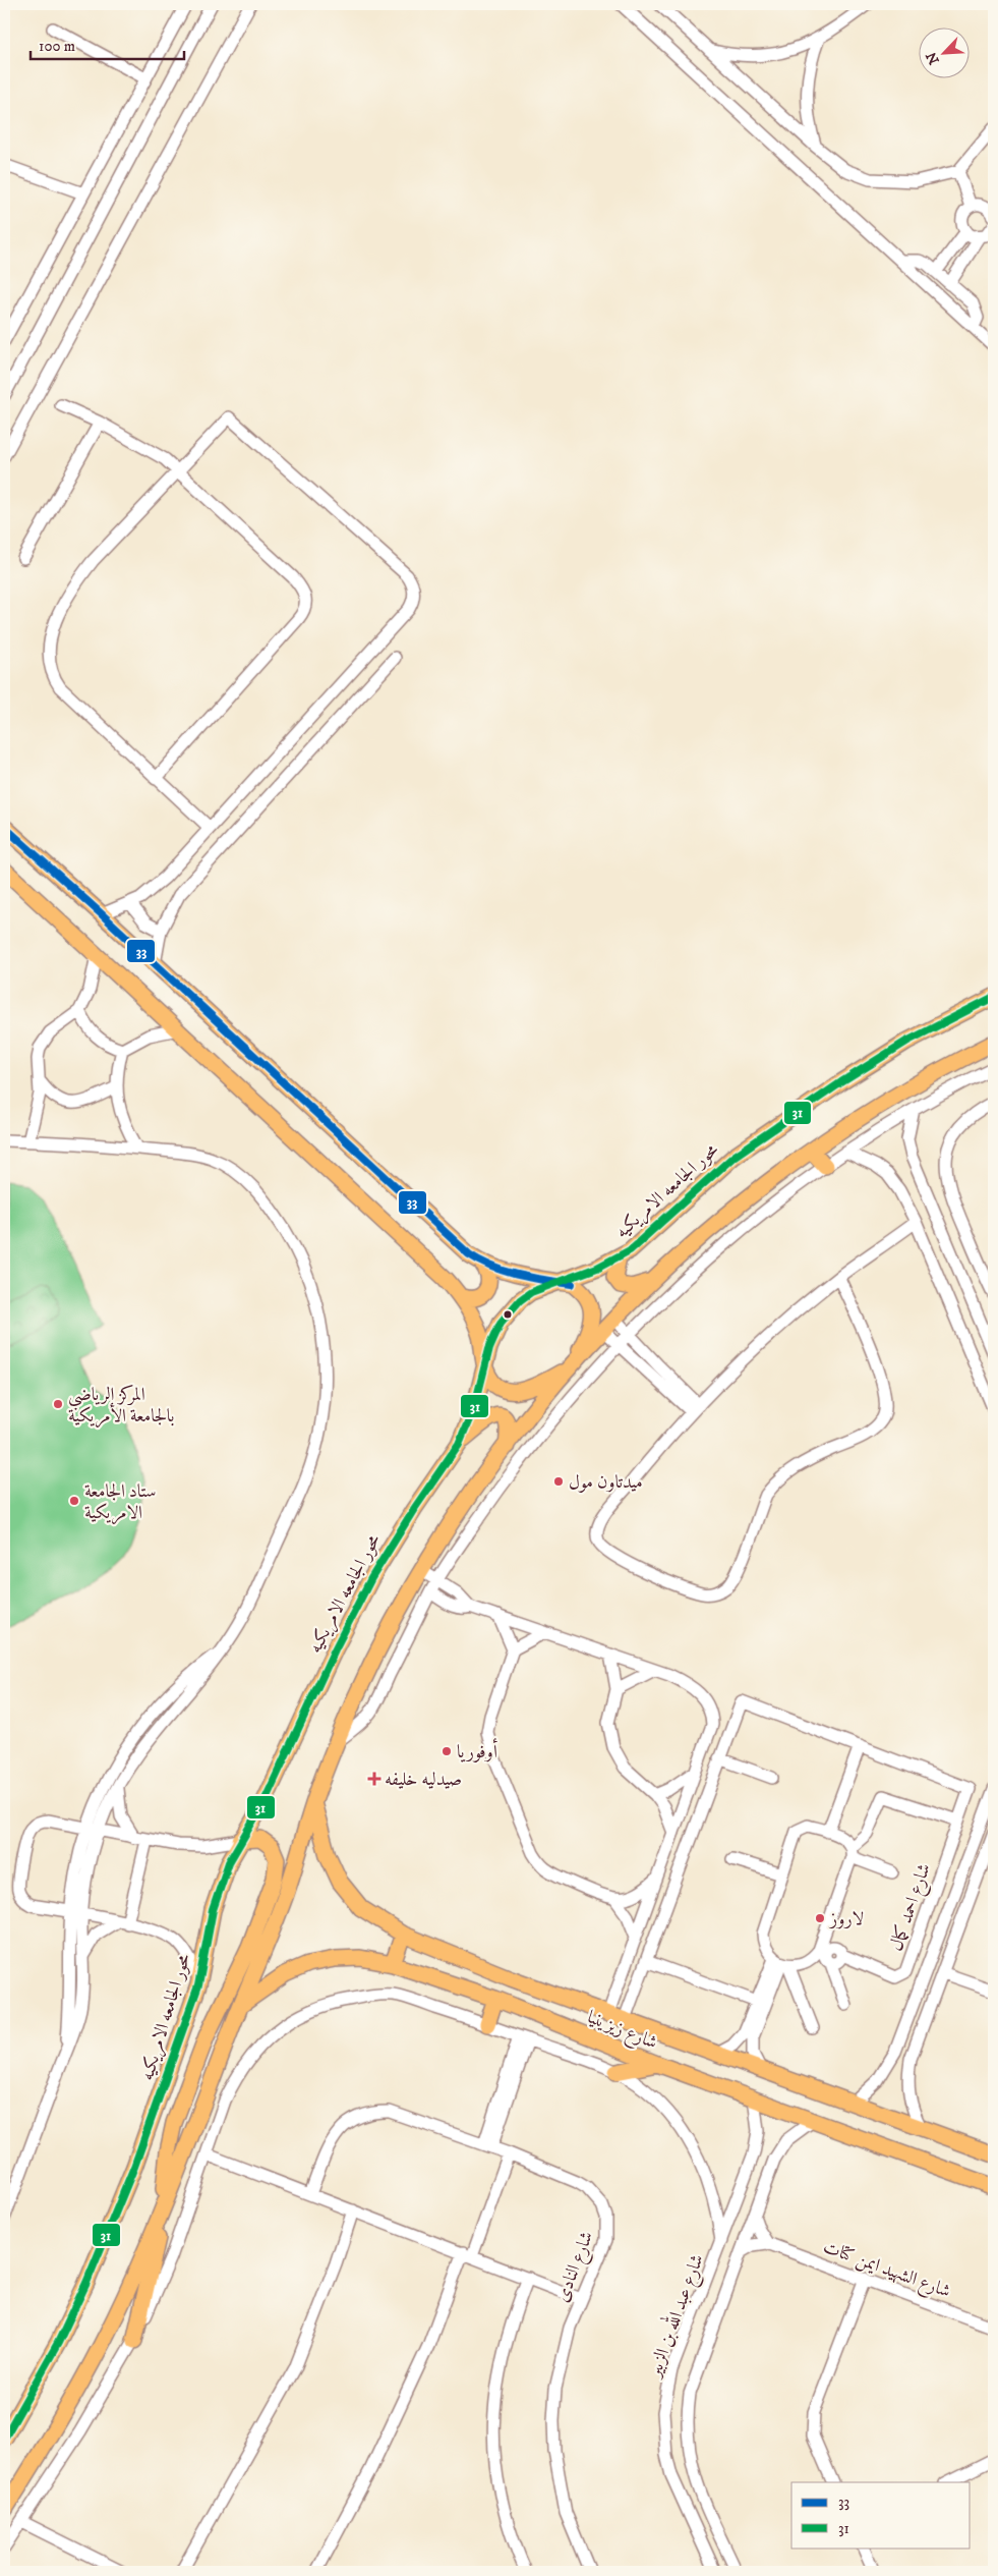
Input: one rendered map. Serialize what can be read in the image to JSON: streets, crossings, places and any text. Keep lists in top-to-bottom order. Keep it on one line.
{"streets":{"main road":["محور الجامعه الامريكيه","شارع زيزينيا"],"street":["شارع احمد كمال","شارع النادى","شارع الشهيد ايمن كتات","شارع عبد الله بن الزبير"]},"crossings":[["شارع زيزينيا","شارع عبد الله بن الزبير"]],"places":{"other":["المركز الرياضي بالجامعة الأمريكية","ميدتاون مول","ستاد الجامعة الامريكية","أوفوريا","لاروز"],"health":["صيدليه خليفه"]},"lines":["transit line 33","transit line 31"],"legend":["33","31"],"scale_bar":"100 m","north":"bottom left"}
